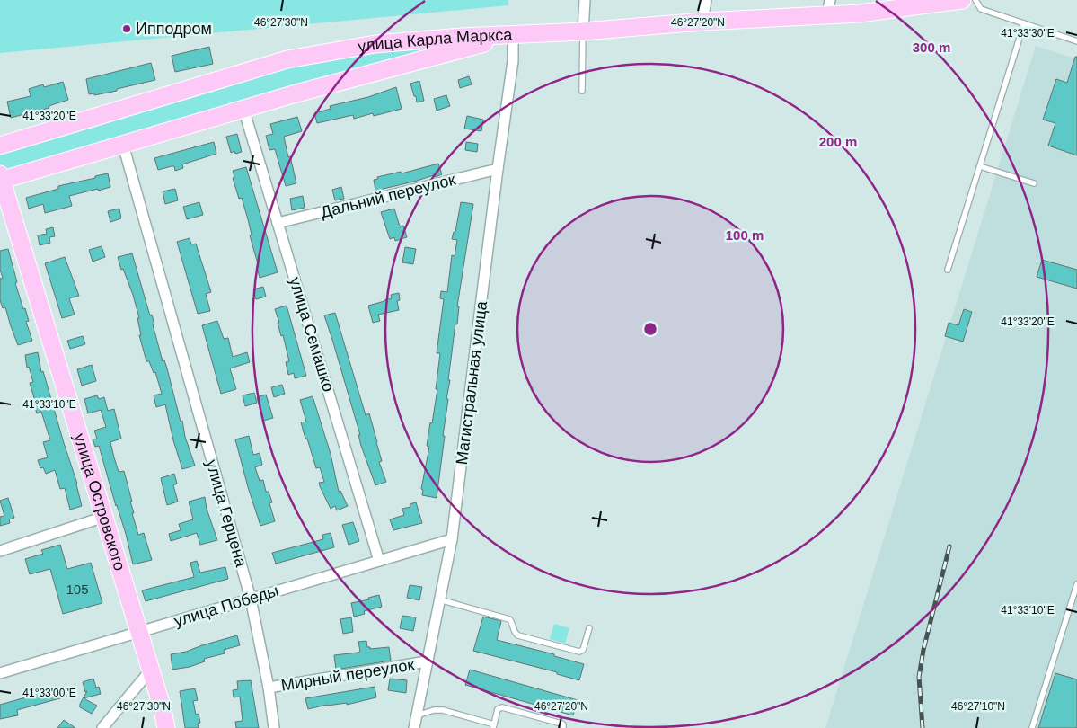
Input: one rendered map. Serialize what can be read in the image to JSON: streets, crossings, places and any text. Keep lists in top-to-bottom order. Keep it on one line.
{"streets":{"main road":["улица Карла Маркса","улица Островского"],"street":["Дальний переулок","улица Семашко","Магистральная улица","улица Герцена","улица Победы","Мирный переулок"]},"crossings":[["улица Карла Маркса","улица Семашко"],["улица Карла Маркса","Магистральная улица"],["улица Карла Маркса","улица Островского"],["улица Карла Маркса","улица Герцена"],["Дальний переулок","улица Семашко"],["Дальний переулок","Магистральная улица"],["улица Семашко","улица Победы"],["Магистральная улица","улица Победы"],["Магистральная улица","Мирный переулок"],["улица Островского","улица Победы"],["улица Герцена","улица Победы"],["улица Герцена","Мирный переулок"]],"places":["Ипподром"],"house_numbers":["105"],"coordinates":["46°27'30\"N","46°27'20\"N","41°33'30\"E","41°33'20\"E","41°33'10\"E","41°33'00\"E","46°27'10\"N"],"rings":["300 m","200 m","100 m"]}
